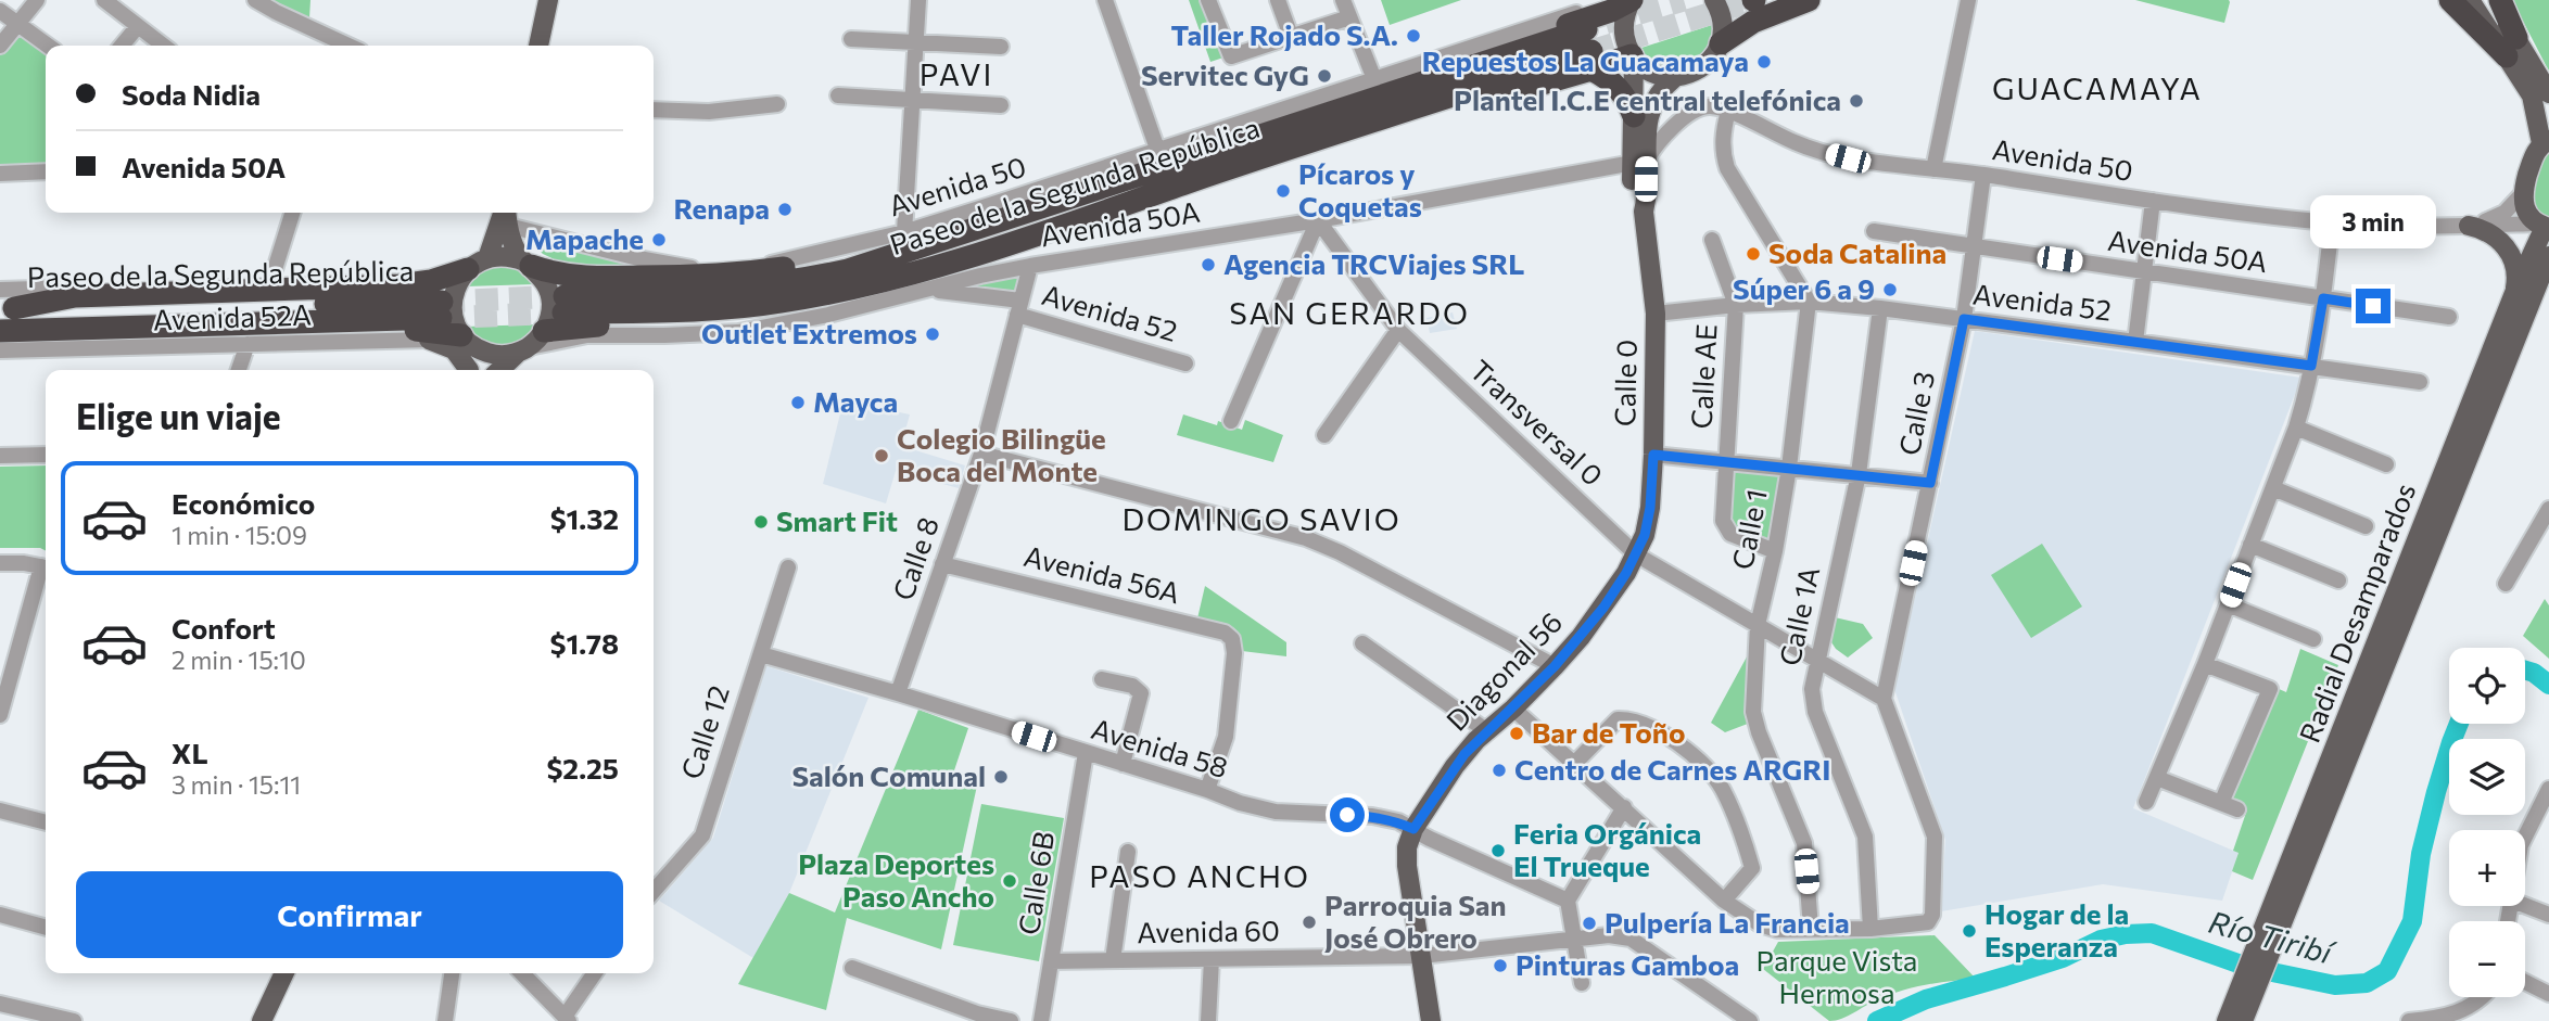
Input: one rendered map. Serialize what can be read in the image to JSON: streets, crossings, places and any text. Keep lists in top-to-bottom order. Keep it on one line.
{"streets":{"highway":["Paseo de la Segunda República"],"main road":["Calle 0","Radial Desamparados","Diagonal 56"],"street":["Avenida 50","Avenida 50A","Avenida 52","Avenida 52A","Calle AE","Calle 3","Transversal 0","Calle 1","Calle 8","Avenida 56A","Calle 1A","Calle 12","Avenida 58","Calle 6B","Avenida 60"]},"crossings":[["Avenida 50","Calle 0"],["Avenida 50","Calle 3"],["Avenida 50","Radial Desamparados"],["Paseo de la Segunda República","Avenida 50A"],["Paseo de la Segunda República","Avenida 52"],["Avenida 50A","Avenida 52"],["Avenida 50A","Calle 0"],["Avenida 50A","Calle 3"],["Avenida 50A","Transversal 0"],["Avenida 50A","Calle 8"],["Avenida 52","Calle AE"],["Avenida 52","Calle 0"],["Avenida 52","Calle 3"],["Avenida 52","Calle 1"],["Avenida 52","Calle 8"],["Avenida 52","Calle 1A"],["Calle AE","Calle 1"],["Calle 0","Transversal 0"],["Calle 0","Diagonal 56"],["Calle 3","Transversal 0"],["Transversal 0","Calle 1"],["Transversal 0","Calle 1A"],["Transversal 0","Diagonal 56"],["Calle 8","Avenida 56A"],["Calle 8","Avenida 58"],["Avenida 56A","Avenida 58"],["Diagonal 56","Avenida 58"],["Calle 12","Avenida 58"],["Avenida 58","Calle 6B"],["Calle 6B","Avenida 60"]],"districts":["PAVI","GUACAMAYA","SAN GERARDO","DOMINGO SAVIO","PASO ANCHO"],"water":["Río Tiribí"],"parks":["Parque Vista Hermosa"],"places":["Taller Rojado S.A.","Repuestos La Guacamaya","Servitec GyG","Plantel I.C.E central telefónica","Pícaros y Coquetas","Renapa","Mapache","Soda Catalina","Agencia TRCViajes SRL","Súper 6 a 9","Outlet Extremos","Mayca","Colegio Bilingüe Boca del Monte","Smart Fit","Bar de Toño","Centro de Carnes ARGRI","Salón Comunal","Feria Orgánica El Trueque","Plaza Deportes Paso Ancho","Parroquia San José Obrero","Pulpería La Francia","Hogar de la Esperanza","Pinturas Gamboa"],"page":{"banner":["Soda Nidia","Avenida 50A"],"bubble":"3 min","heading":"Elige un viaje","list":[{"name":"Económico","note":"1 min · 15:09","value":"$1.32"},{"name":"Confort","note":"2 min · 15:10","value":"$1.78"},{"name":"XL","note":"3 min · 15:11","value":"$2.25"}],"map_buttons":["+","−"],"buttons":"Confirmar"}}
